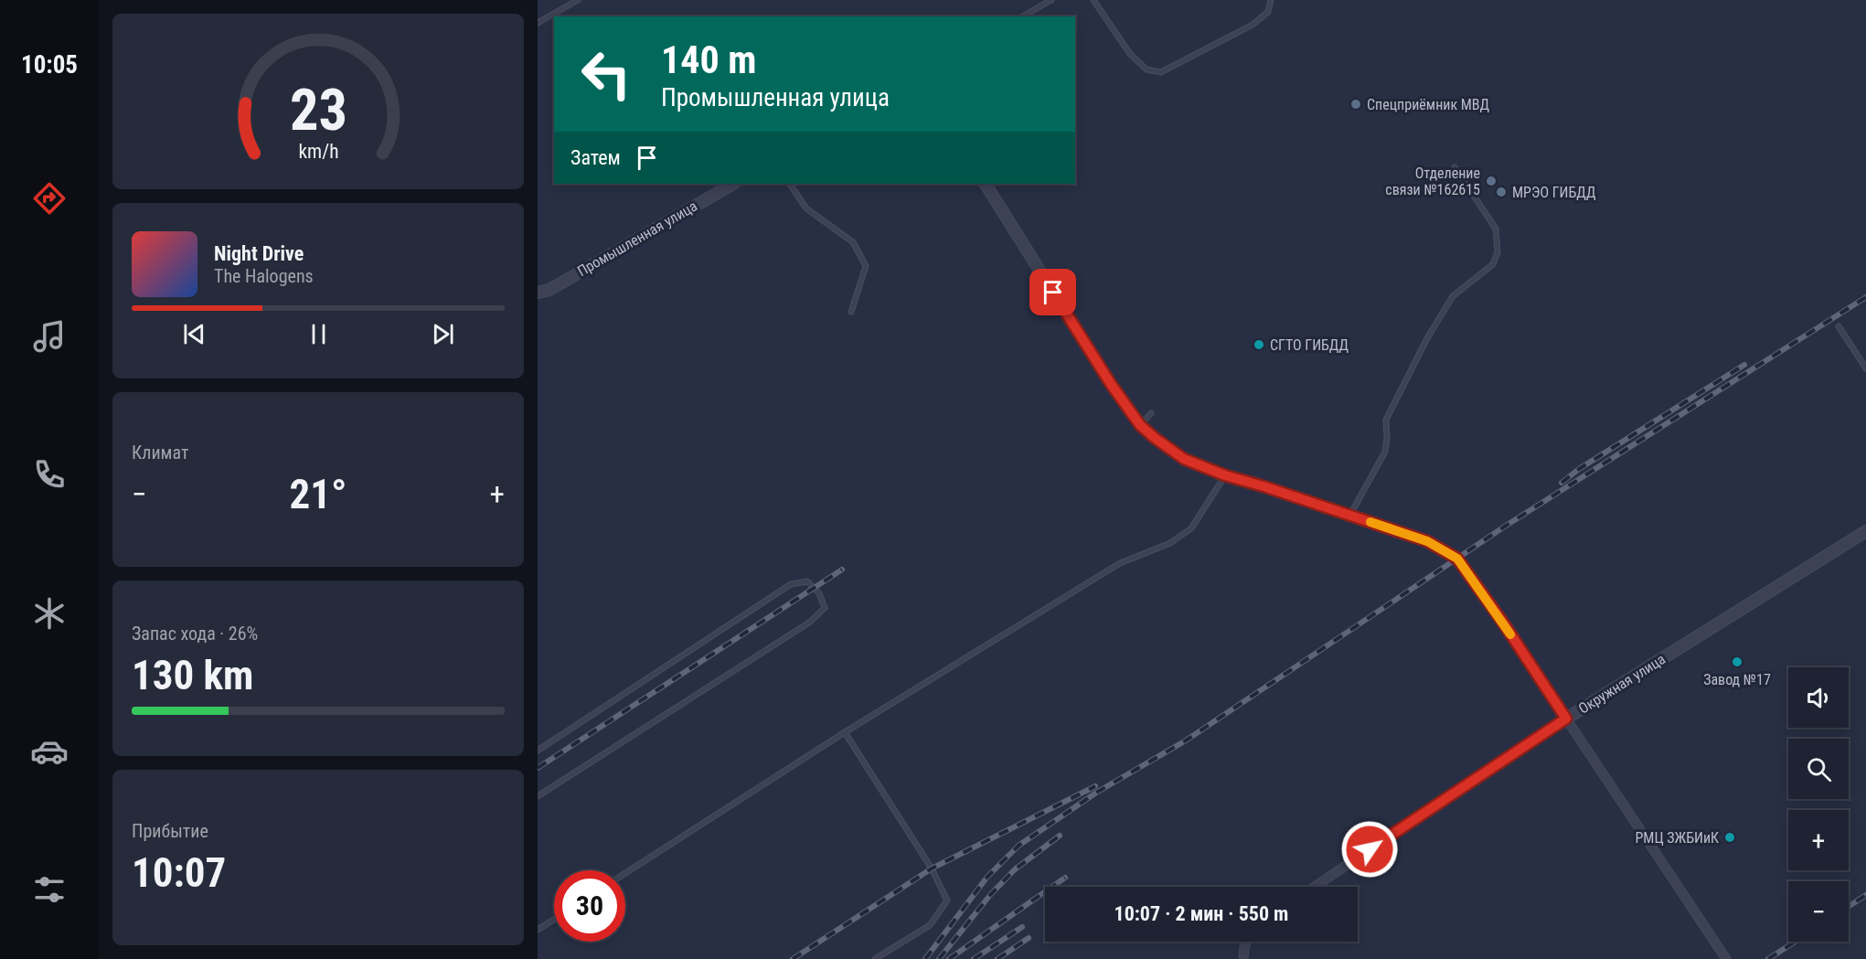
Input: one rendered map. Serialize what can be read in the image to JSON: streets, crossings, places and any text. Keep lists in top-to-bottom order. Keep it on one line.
{"streets":{"street":["Промышленная улица","Окружная улица"]},"places":["Спецприёмник МВД","Отделение связи №162615","МРЭО ГИБДД","СГТО ГИБДД","Завод №17","РМЦ ЗЖБИиК"],"page":{"tabs":"10:05","turn":["140 m","Промышленная улица"],"then":"Затем","song":["Night Drive","The Halogens"],"tile":["Климат",["Запас хода · 26%","130 km"],["Прибытие","10:07"]],"heat":["−","21°","+"],"map_buttons":["+","−"],"limit":"30","trip":"10:07 · 2 мин · 550 m","gauge":["23","km/h"]}}
